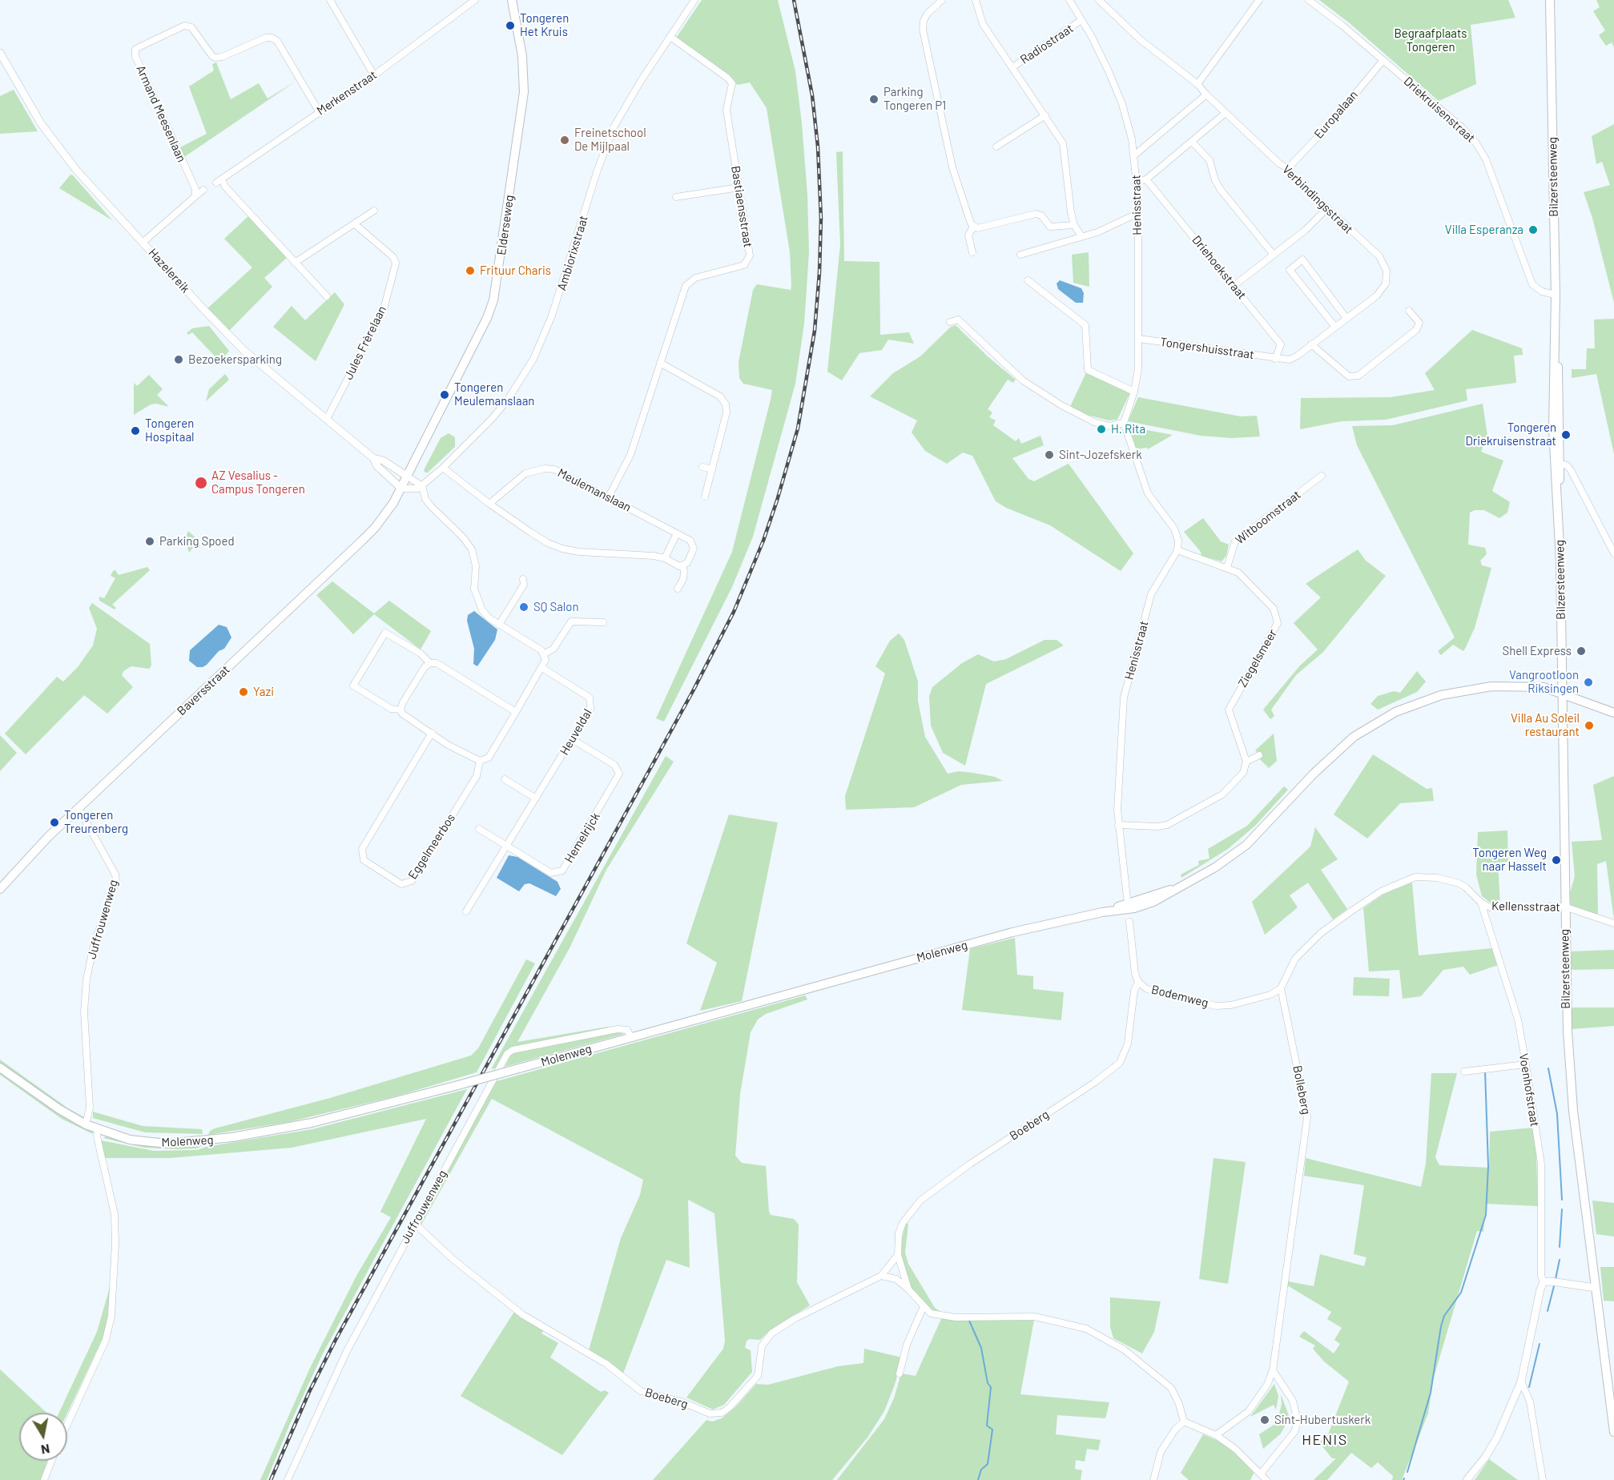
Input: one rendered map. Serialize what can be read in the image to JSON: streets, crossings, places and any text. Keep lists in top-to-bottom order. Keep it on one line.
{"streets":{"main road":["Bilzersteenweg","Elderseweg","Baversstraat","Molenweg"],"street":["Radiostraat","Merkenstraat","Driekruisenstraat","Armand Meesenlaan","Europalaan","Verbindingsstraat","Henisstraat","Bastiaensstraat","Ambiorixstraat","Driehoekstraat","Hazelereik","Jules Frèrelaan","Tongershuisstraat","Meulemanslaan","Witboomstraat","Ziegelsmeer","Heuveldal","Hemelrijck","Eggelmeerbos","Kellensstraat","Juffrouwenweg","Bodemweg","Bolleberg","Voenhofstraat","Boeberg"]},"crossings":[["Radiostraat","Henisstraat"],["Merkenstraat","Armand Meesenlaan"],["Driekruisenstraat","Europalaan"],["Driekruisenstraat","Bilzersteenweg"],["Europalaan","Verbindingsstraat"],["Bilzersteenweg","Kellensstraat"],["Verbindingsstraat","Driehoekstraat"],["Verbindingsstraat","Tongershuisstraat"],["Henisstraat","Tongershuisstraat"],["Henisstraat","Ziegelsmeer"],["Bastiaensstraat","Ambiorixstraat"],["Bastiaensstraat","Meulemanslaan"],["Elderseweg","Hazelereik"],["Elderseweg","Baversstraat"],["Driehoekstraat","Tongershuisstraat"],["Hazelereik","Jules Frèrelaan"],["Hazelereik","Baversstraat"],["Witboomstraat","Ziegelsmeer"],["Baversstraat","Juffrouwenweg"],["Heuveldal","Hemelrijck"],["Kellensstraat","Bodemweg"],["Kellensstraat","Bolleberg"],["Kellensstraat","Voenhofstraat"],["Juffrouwenweg","Molenweg"],["Juffrouwenweg","Boeberg"],["Bodemweg","Bolleberg"],["Bodemweg","Boeberg"]],"districts":["HENIS"],"parks":["Begraafplaats Tongeren"],"places":["Tongeren Het Kruis","Parking Tongeren P1","Freinetschool De Mijlpaal","Villa Esperanza","Frituur Charis","Bezoekersparking","Tongeren Meulemanslaan","H. Rita","Tongeren Hospitaal","Tongeren Driekruisenstraat","Sint-Jozefskerk","AZ Vesalius - Campus Tongeren","Parking Spoed","SQ Salon","Shell Express","Vangrootloon Riksingen","Yazi","Villa Au Soleil restaurant","Tongeren Treurenberg","Tongeren Weg naar Hasselt","Sint-Hubertuskerk"],"north":"bottom"}
